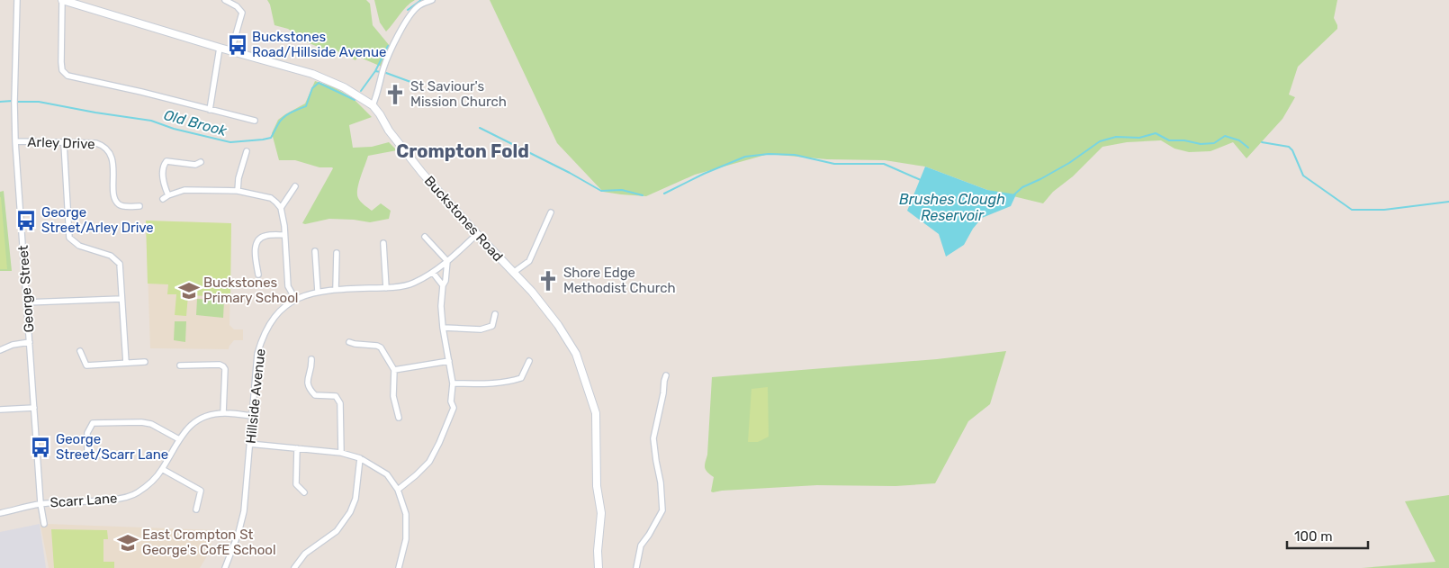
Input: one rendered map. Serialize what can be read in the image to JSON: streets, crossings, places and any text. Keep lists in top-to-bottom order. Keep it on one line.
{"streets":{"main road":["Buckstones Road"],"street":["Arley Drive","George Street","Hillside Avenue","Scarr Lane"]},"crossings":[["Arley Drive","George Street"],["Buckstones Road","Hillside Avenue"],["George Street","Scarr Lane"],["Hillside Avenue","Scarr Lane"]],"districts":["Crompton Fold"],"water":["Old Brook","Brushes Clough Reservoir"],"places":{"bus stop":["Buckstones Road/Hillside Avenue","George Street/Arley Drive","George Street/Scarr Lane"],"church":["St Saviour's Mission Church","Shore Edge Methodist Church"],"school or university":["Buckstones Primary School","East Crompton St George's CofE School"]},"scale_bar":"100 m"}
